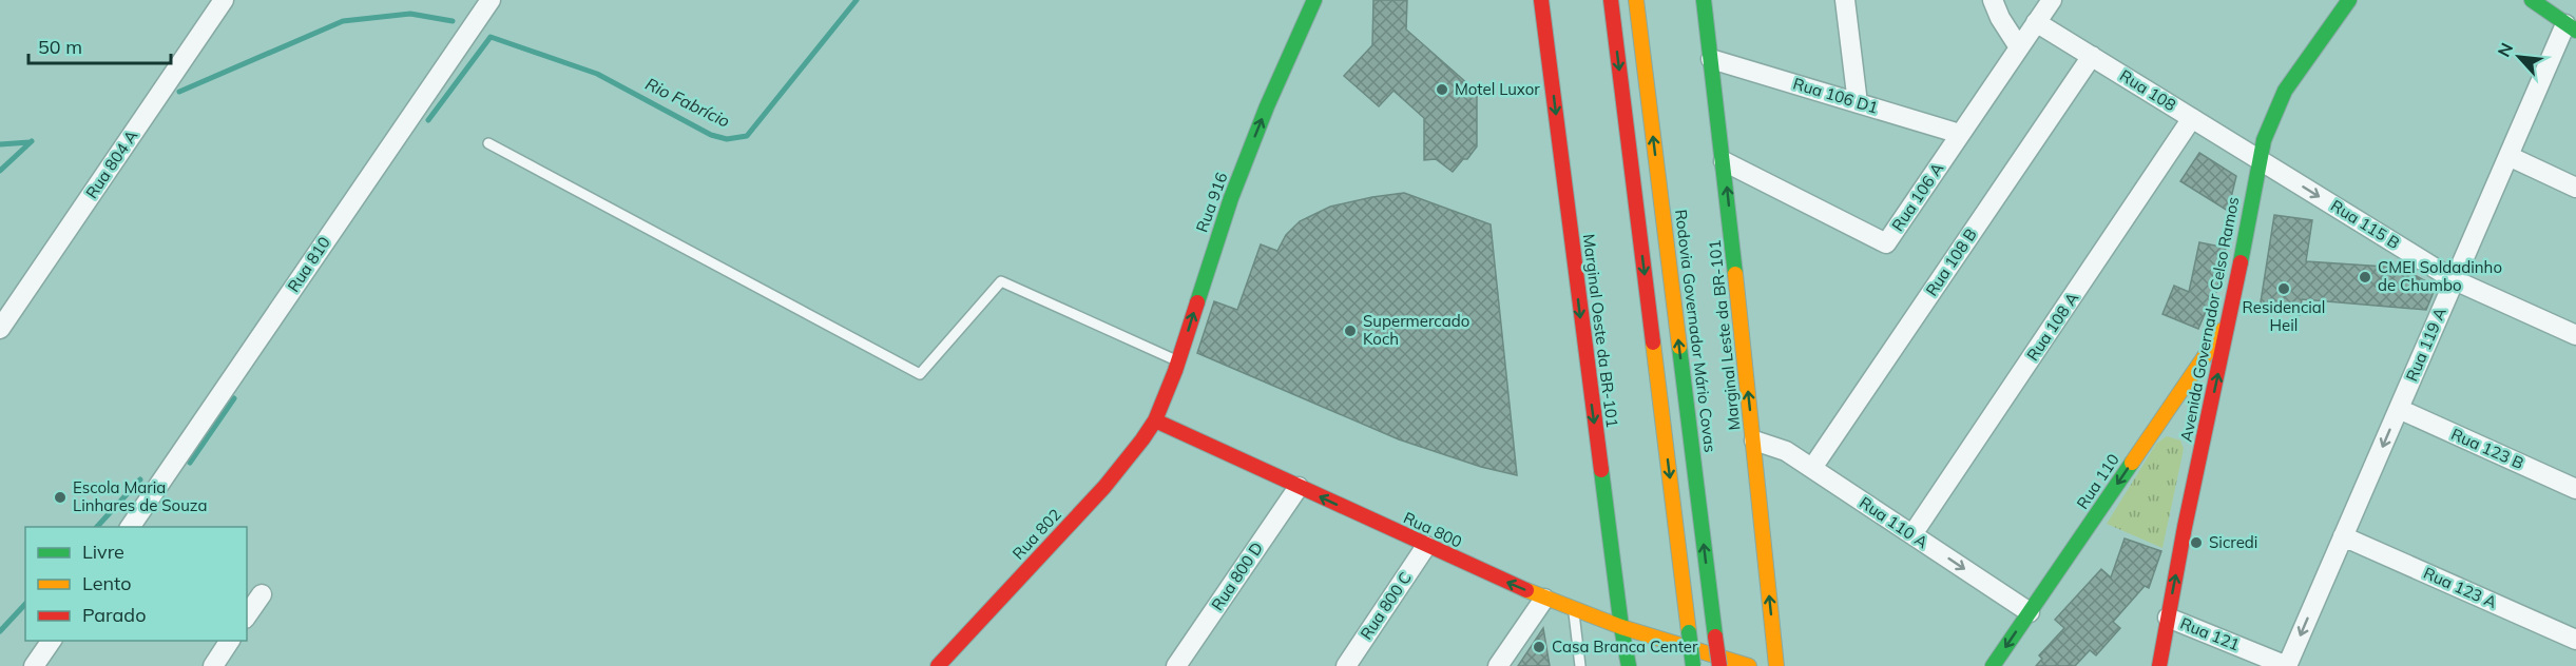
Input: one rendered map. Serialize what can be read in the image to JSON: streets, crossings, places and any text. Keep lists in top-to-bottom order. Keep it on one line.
{"streets":{"main road":["Rua 916","Avenida Governador Celso Ramos","Marginal Oeste da BR-101","Rodovia Governador Mário Covas","Marginal Leste da BR-101","Rua 110","Rua 800","Rua 802"],"street":["Rua 108","Rua 106 D1","Rua 804 A","Rua 106 A","Rua 115 B","Rua 108 B","Rua 810","Rua 108 A","Rua 119 A","Rua 123 B","Rua 110 A","Rua 800 D","Rua 123 A","Rua 800 C","Rua 121"]},"crossings":[["Rua 108","Rua 106 A"],["Rua 108","Rua 115 B"],["Rua 108","Rua 108 B"],["Rua 108","Avenida Governador Celso Ramos"],["Rua 108","Rua 108 A"],["Rua 106 D1","Rua 106 A"],["Rua 106 D1","Marginal Leste da BR-101"],["Rua 106 A","Marginal Leste da BR-101"],["Rua 916","Rua 800"],["Rua 916","Rua 802"],["Rua 115 B","Avenida Governador Celso Ramos"],["Rua 115 B","Rua 119 A"],["Rua 108 B","Rua 110 A"],["Avenida Governador Celso Ramos","Rua 110"],["Avenida Governador Celso Ramos","Rua 121"],["Rua 108 A","Rua 110 A"],["Marginal Oeste da BR-101","Rua 800"],["Marginal Leste da BR-101","Rua 110 A"],["Rua 119 A","Rua 123 B"],["Rua 119 A","Rua 123 A"],["Rua 119 A","Rua 121"],["Rua 110","Rua 110 A"],["Rua 800","Rua 802"],["Rua 800","Rua 800 D"],["Rua 800","Rua 800 C"]],"one_way":["Rua 916","Rua 115 B","Avenida Governador Celso Ramos","Rua 119 A","Rua 110","Rua 110 A","Rua 800"],"water":["Rio Fabrício"],"places":["Motel Luxor","CMEI Soldadinho de Chumbo","Residencial Heil","Supermercado Koch","Escola Maria Linhares de Souza","Sicredi","Casa Branca Center"],"legend":["Livre","Lento","Parado"],"scale_bar":"50 m","north":"top left"}
